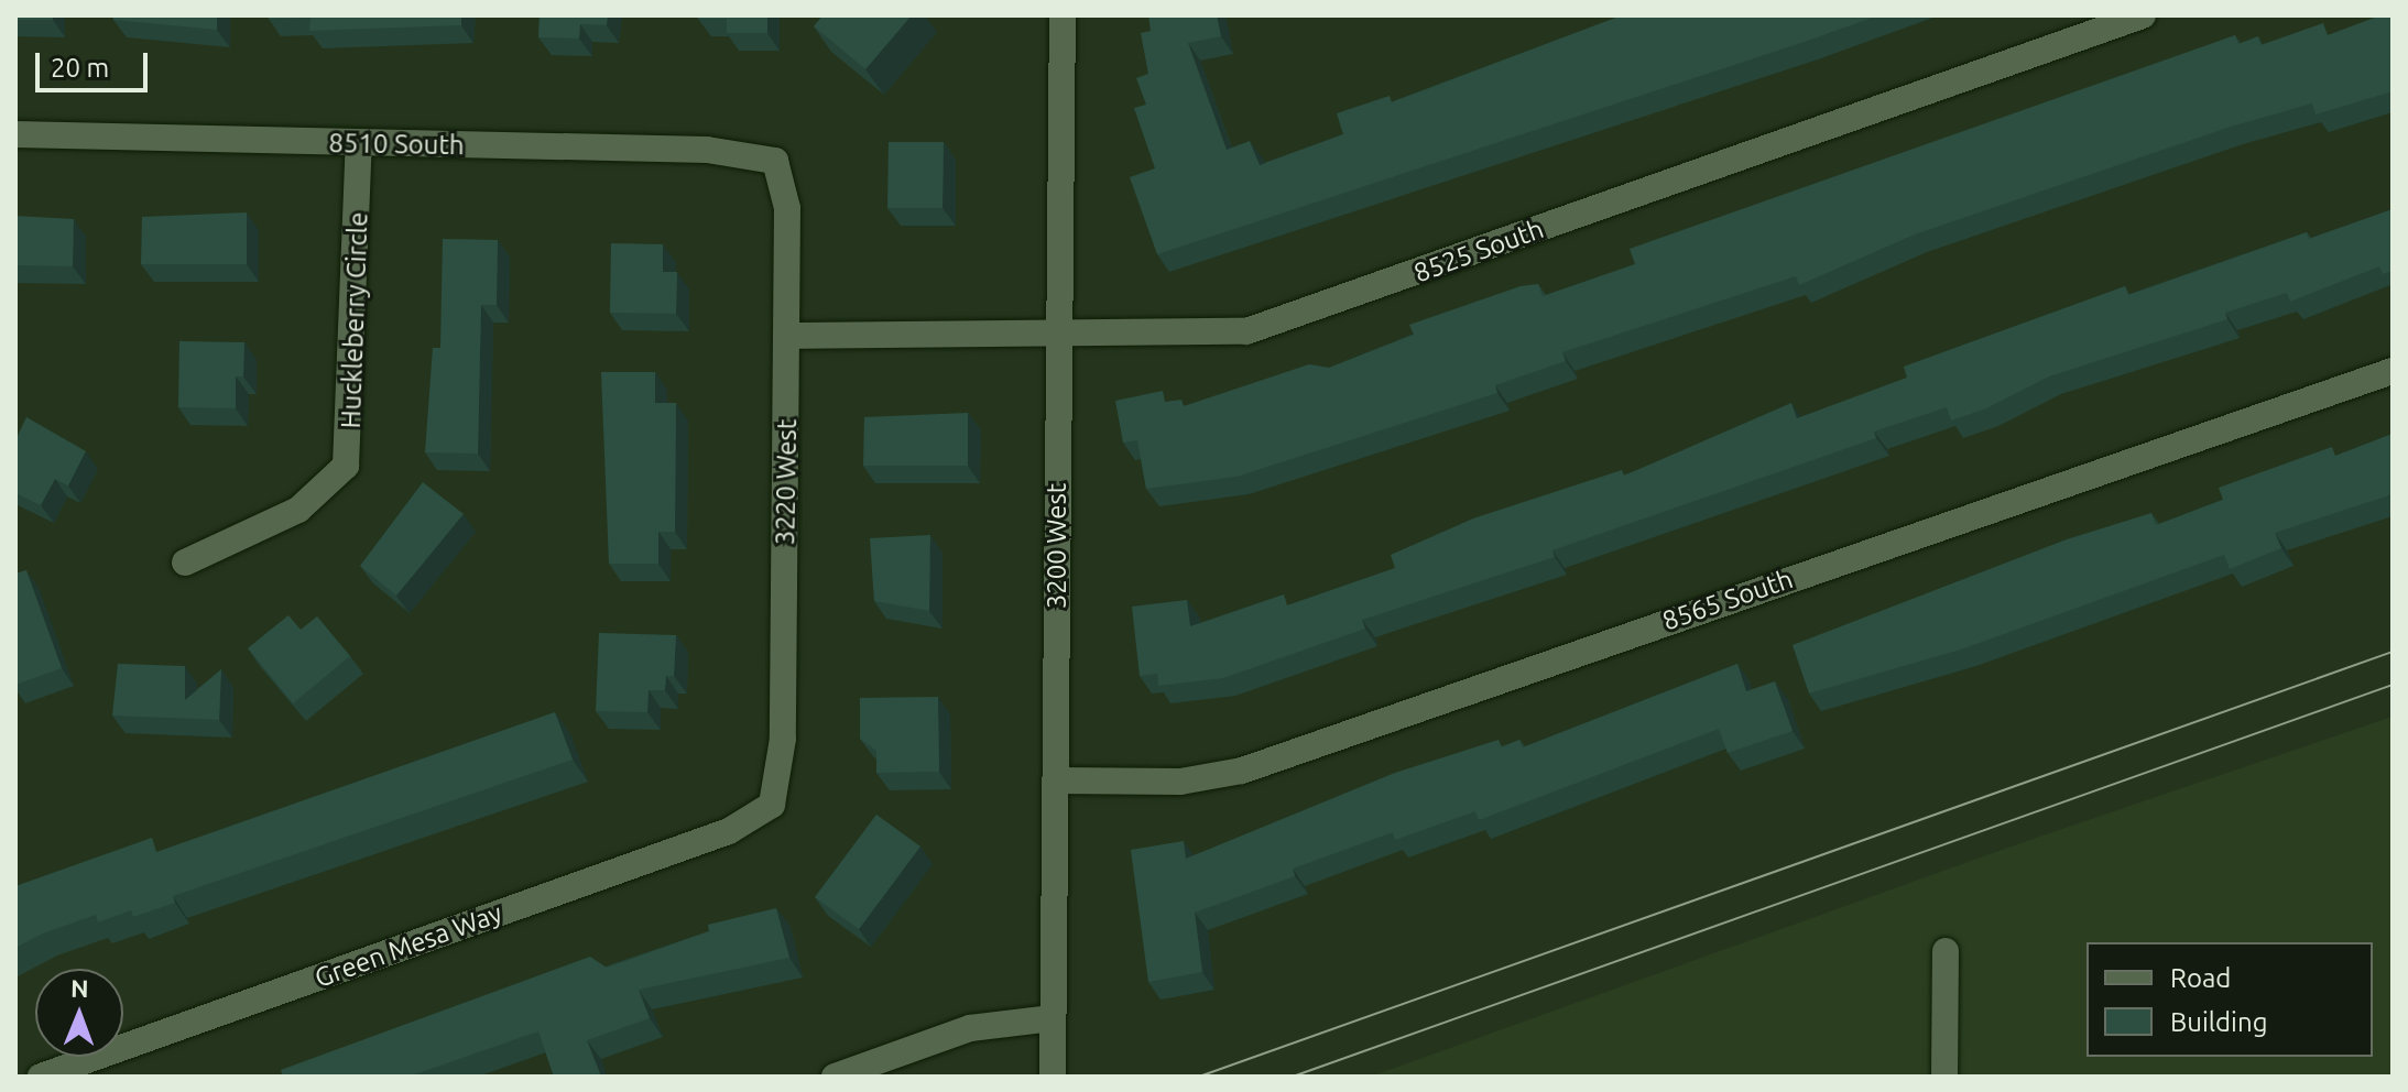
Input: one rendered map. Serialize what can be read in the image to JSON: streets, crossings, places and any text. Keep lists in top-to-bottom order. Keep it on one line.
{"streets":{"street":["8510 South","8525 South","Huckleberry Circle","3220 West","3200 West","8565 South","Green Mesa Way"]},"crossings":[["8510 South","Huckleberry Circle"],["8510 South","3220 West"],["8525 South","3220 West"],["8525 South","3200 West"],["3220 West","Green Mesa Way"],["3200 West","8565 South"]],"legend":["Road","Building"],"scale_bar":"20 m","north":"top"}
